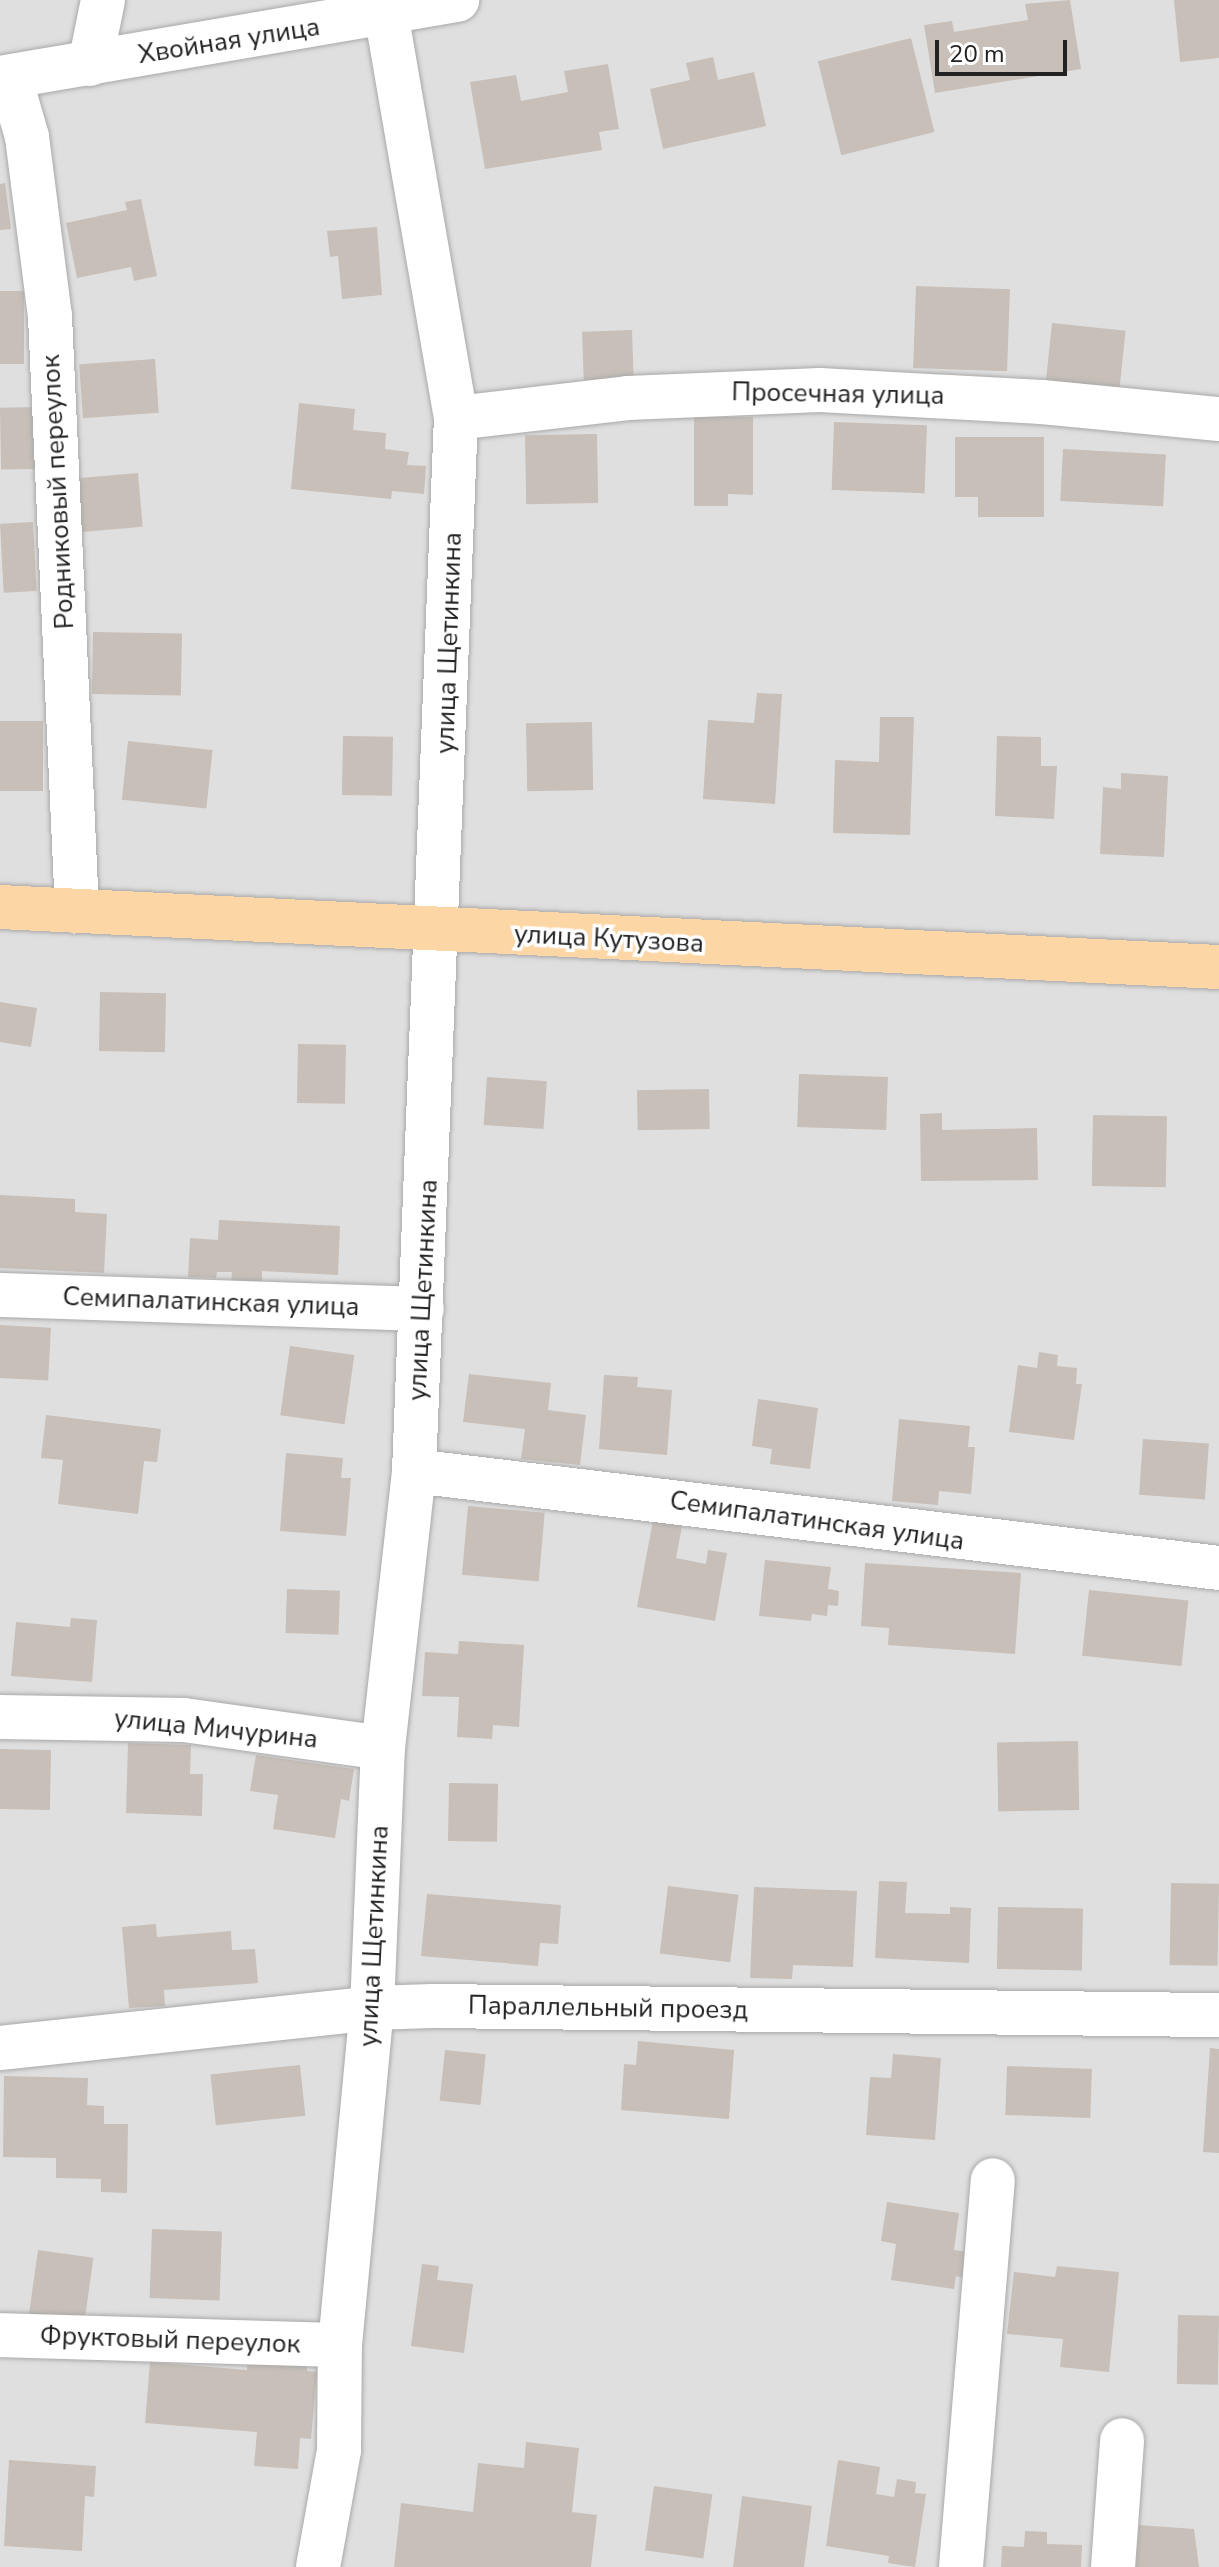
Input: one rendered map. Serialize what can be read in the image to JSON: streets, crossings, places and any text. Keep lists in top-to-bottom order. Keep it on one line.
{"streets":{"main road":["улица Кутузова"],"street":["Хвойная улица","Просечная улица","Родниковый переулок","улица Щетинкина","Семипалатинская улица","улица Мичурина","Параллельный проезд","Фруктовый переулок"]},"crossings":[["Хвойная улица","Родниковый переулок"],["Хвойная улица","улица Щетинкина"],["Просечная улица","улица Щетинкина"],["Родниковый переулок","улица Кутузова"],["улица Щетинкина","улица Кутузова"],["улица Щетинкина","Семипалатинская улица"],["улица Щетинкина","улица Мичурина"],["улица Щетинкина","Параллельный проезд"],["улица Щетинкина","Фруктовый переулок"]],"scale_bar":"20 m"}
